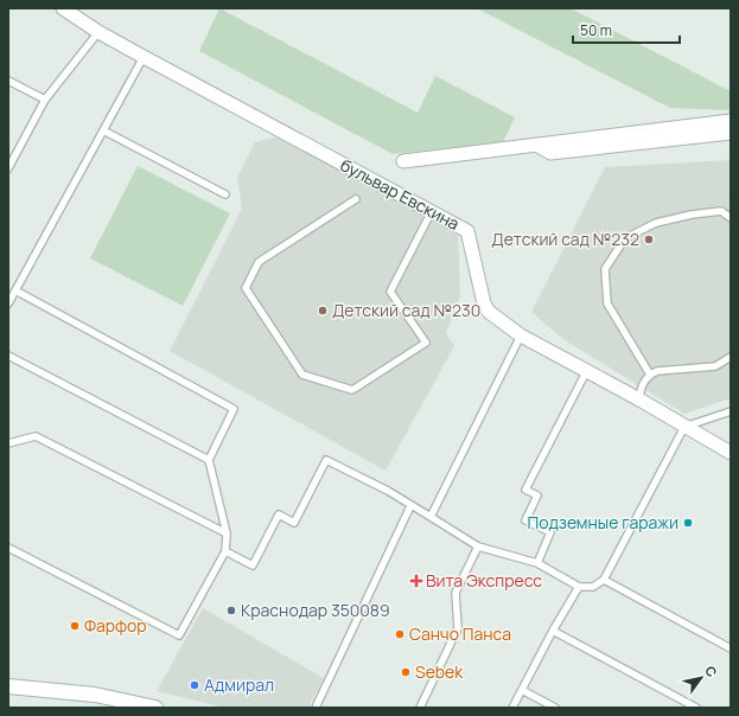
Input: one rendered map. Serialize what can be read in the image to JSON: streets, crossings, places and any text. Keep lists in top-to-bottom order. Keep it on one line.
{"streets":{"street":["бульвар Евскина"]},"places":{"other":["Детский сад №232","Детский сад №230","Подземные гаражи","Краснодар 350089","Фарфор","Санчо Панса","Sebek","Адмирал"],"health":["Вита Экспресс"]},"scale_bar":"50 m","north":"top right"}
